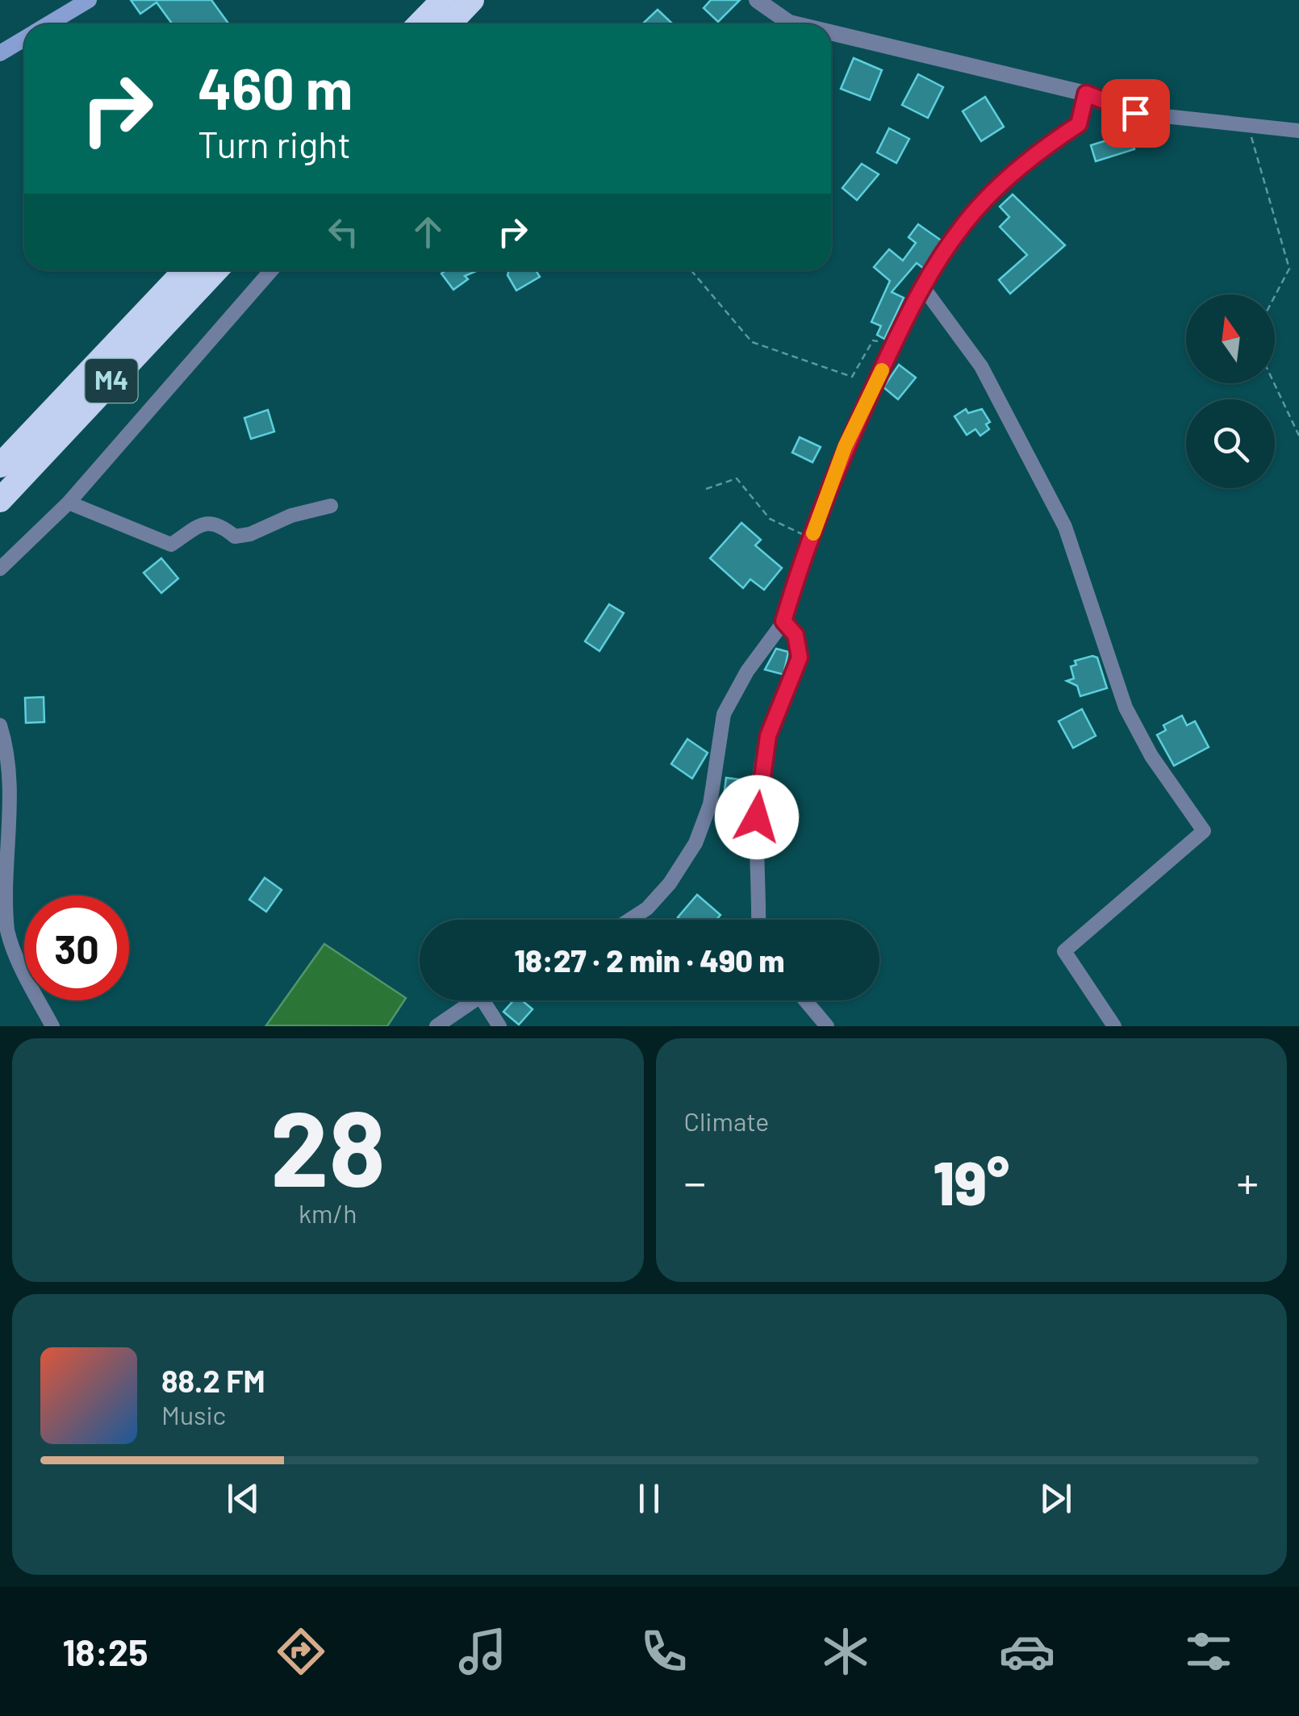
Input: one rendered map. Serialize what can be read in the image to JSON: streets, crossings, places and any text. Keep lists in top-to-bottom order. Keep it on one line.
{"streets":{"highway":["M4"]},"north":"top","page":{"turn":["460 m","Turn right"],"limit":"30","trip":"18:27 · 2 min · 490 m","tile":[["28","km/h"],"Climate"],"heat":["−","19°","+"],"song":["88.2 FM","Music"],"tabs":"18:25"}}
